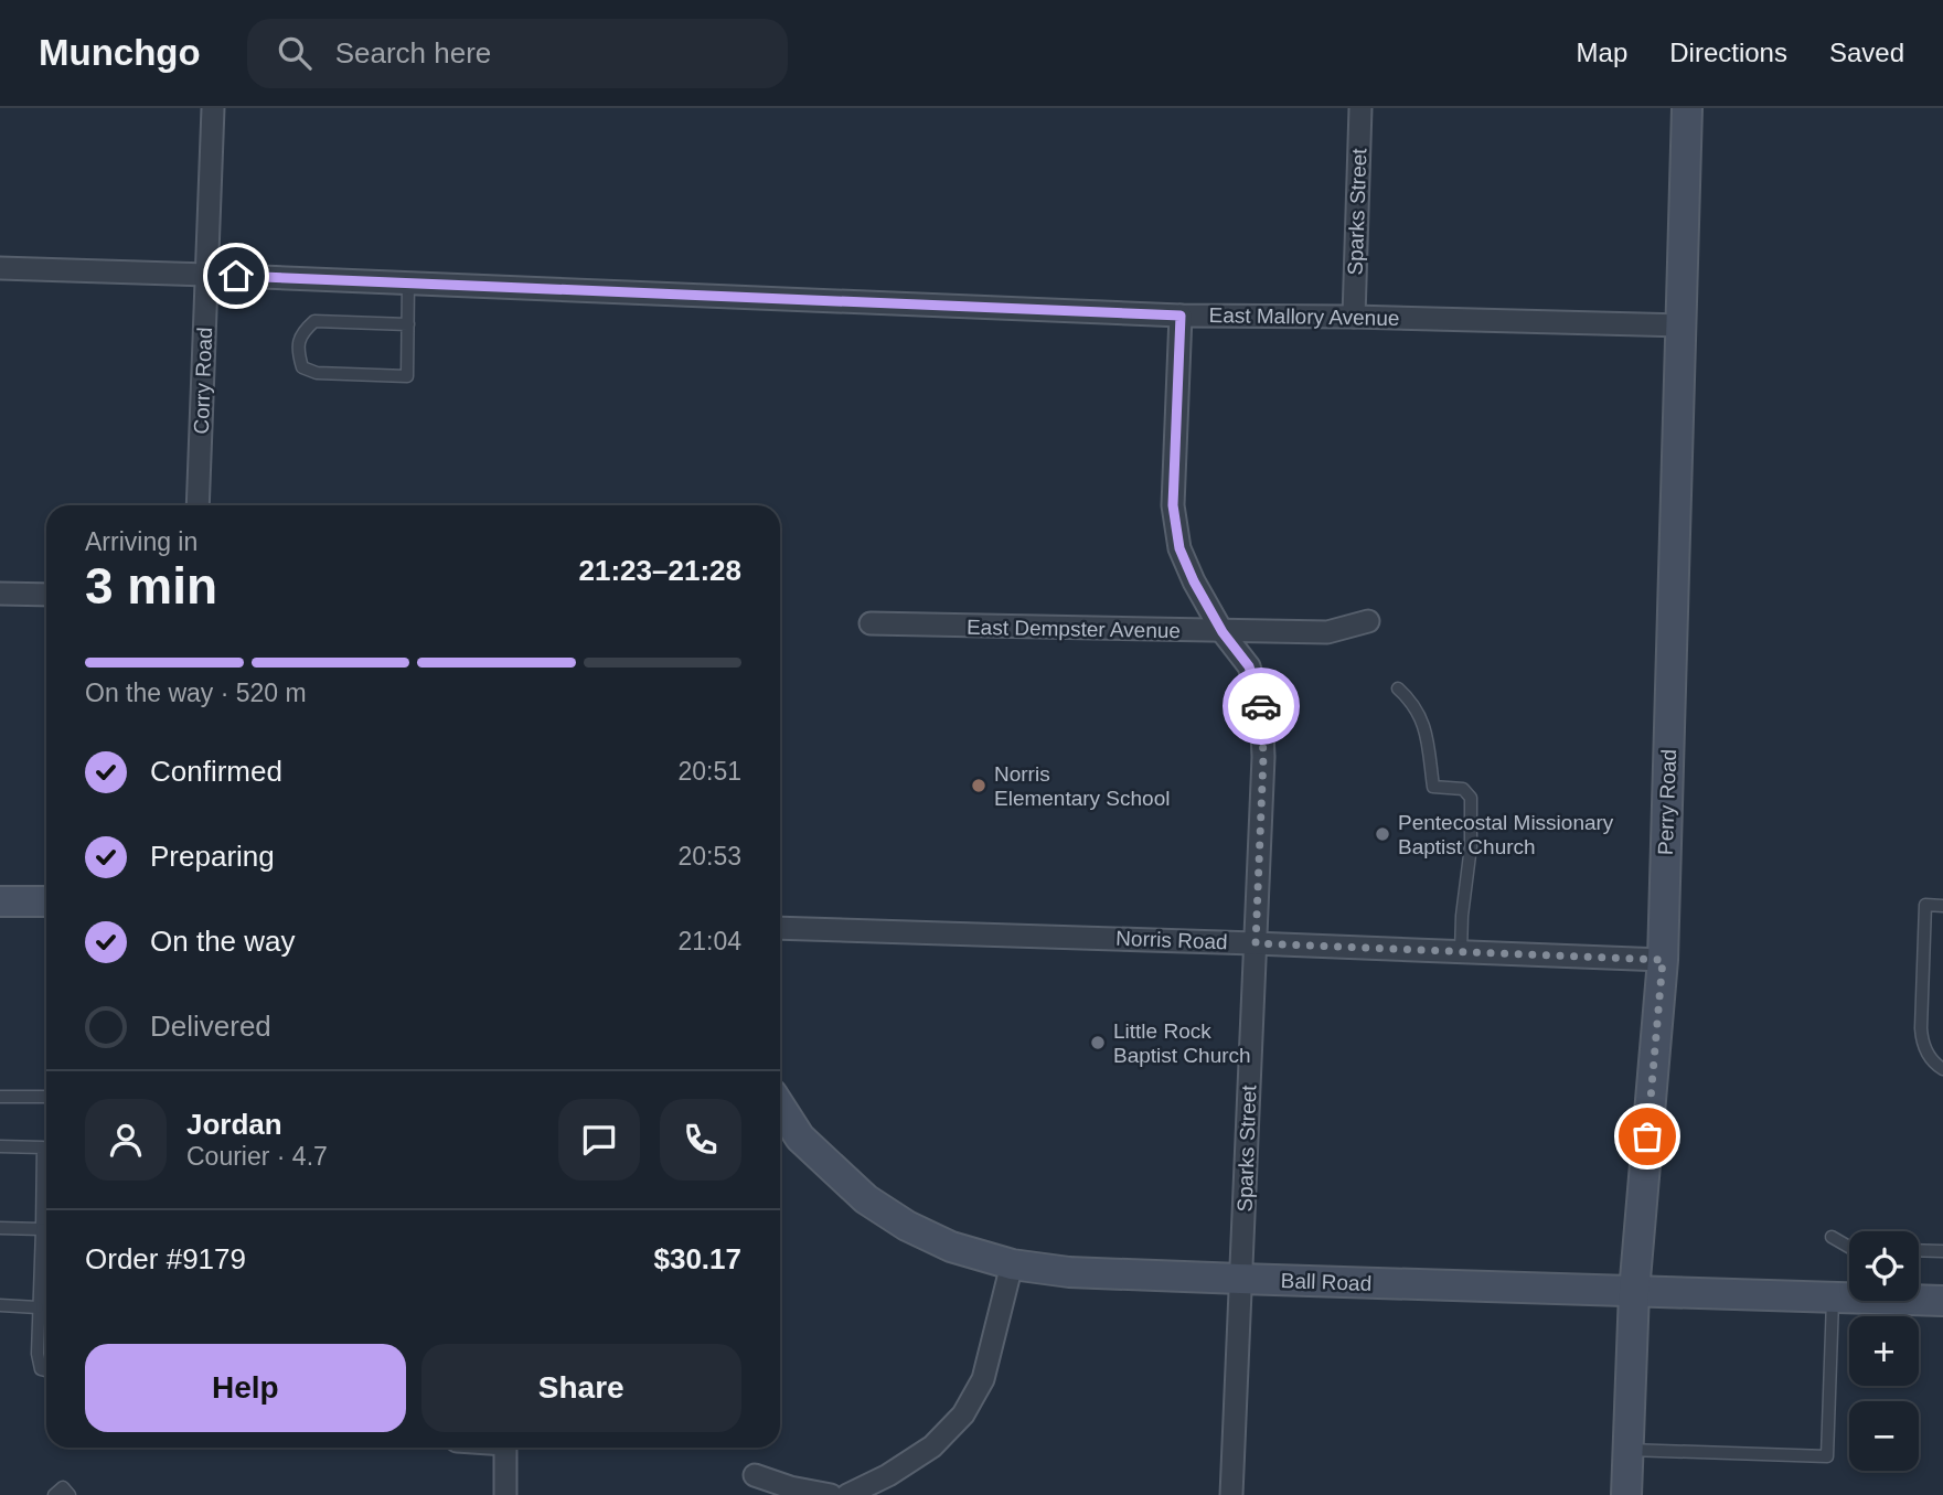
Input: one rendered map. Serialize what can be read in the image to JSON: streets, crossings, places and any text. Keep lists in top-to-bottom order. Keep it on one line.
{"streets":{"street":["Sparks Street","East Mallory Avenue","Corry Road","East Dempster Avenue","Perry Road","Norris Road","Ball Road"]},"crossings":[["Sparks Street","East Mallory Avenue"],["Sparks Street","East Dempster Avenue"],["Sparks Street","Norris Road"],["Sparks Street","Ball Road"],["East Mallory Avenue","Corry Road"],["East Mallory Avenue","Perry Road"],["Perry Road","Norris Road"],["Perry Road","Ball Road"]],"places":["Norris Elementary School","Pentecostal Missionary Baptist Church","Little Rock Baptist Church"],"page":{"header":"Munchgo","search":"Search here","nav":["Map","Directions","Saved"],"heading":["3 min","Arriving in","21:23–21:28"],"panel":["Jordan","Courier · 4.7","Order #9179","$30.17"],"bar":"On the way · 520 m","list":[["Confirmed","20:51"],["Preparing","20:53"],["On the way","21:04"],"Delivered"],"map_buttons":["+","−"],"buttons":["Help","Share"]}}
